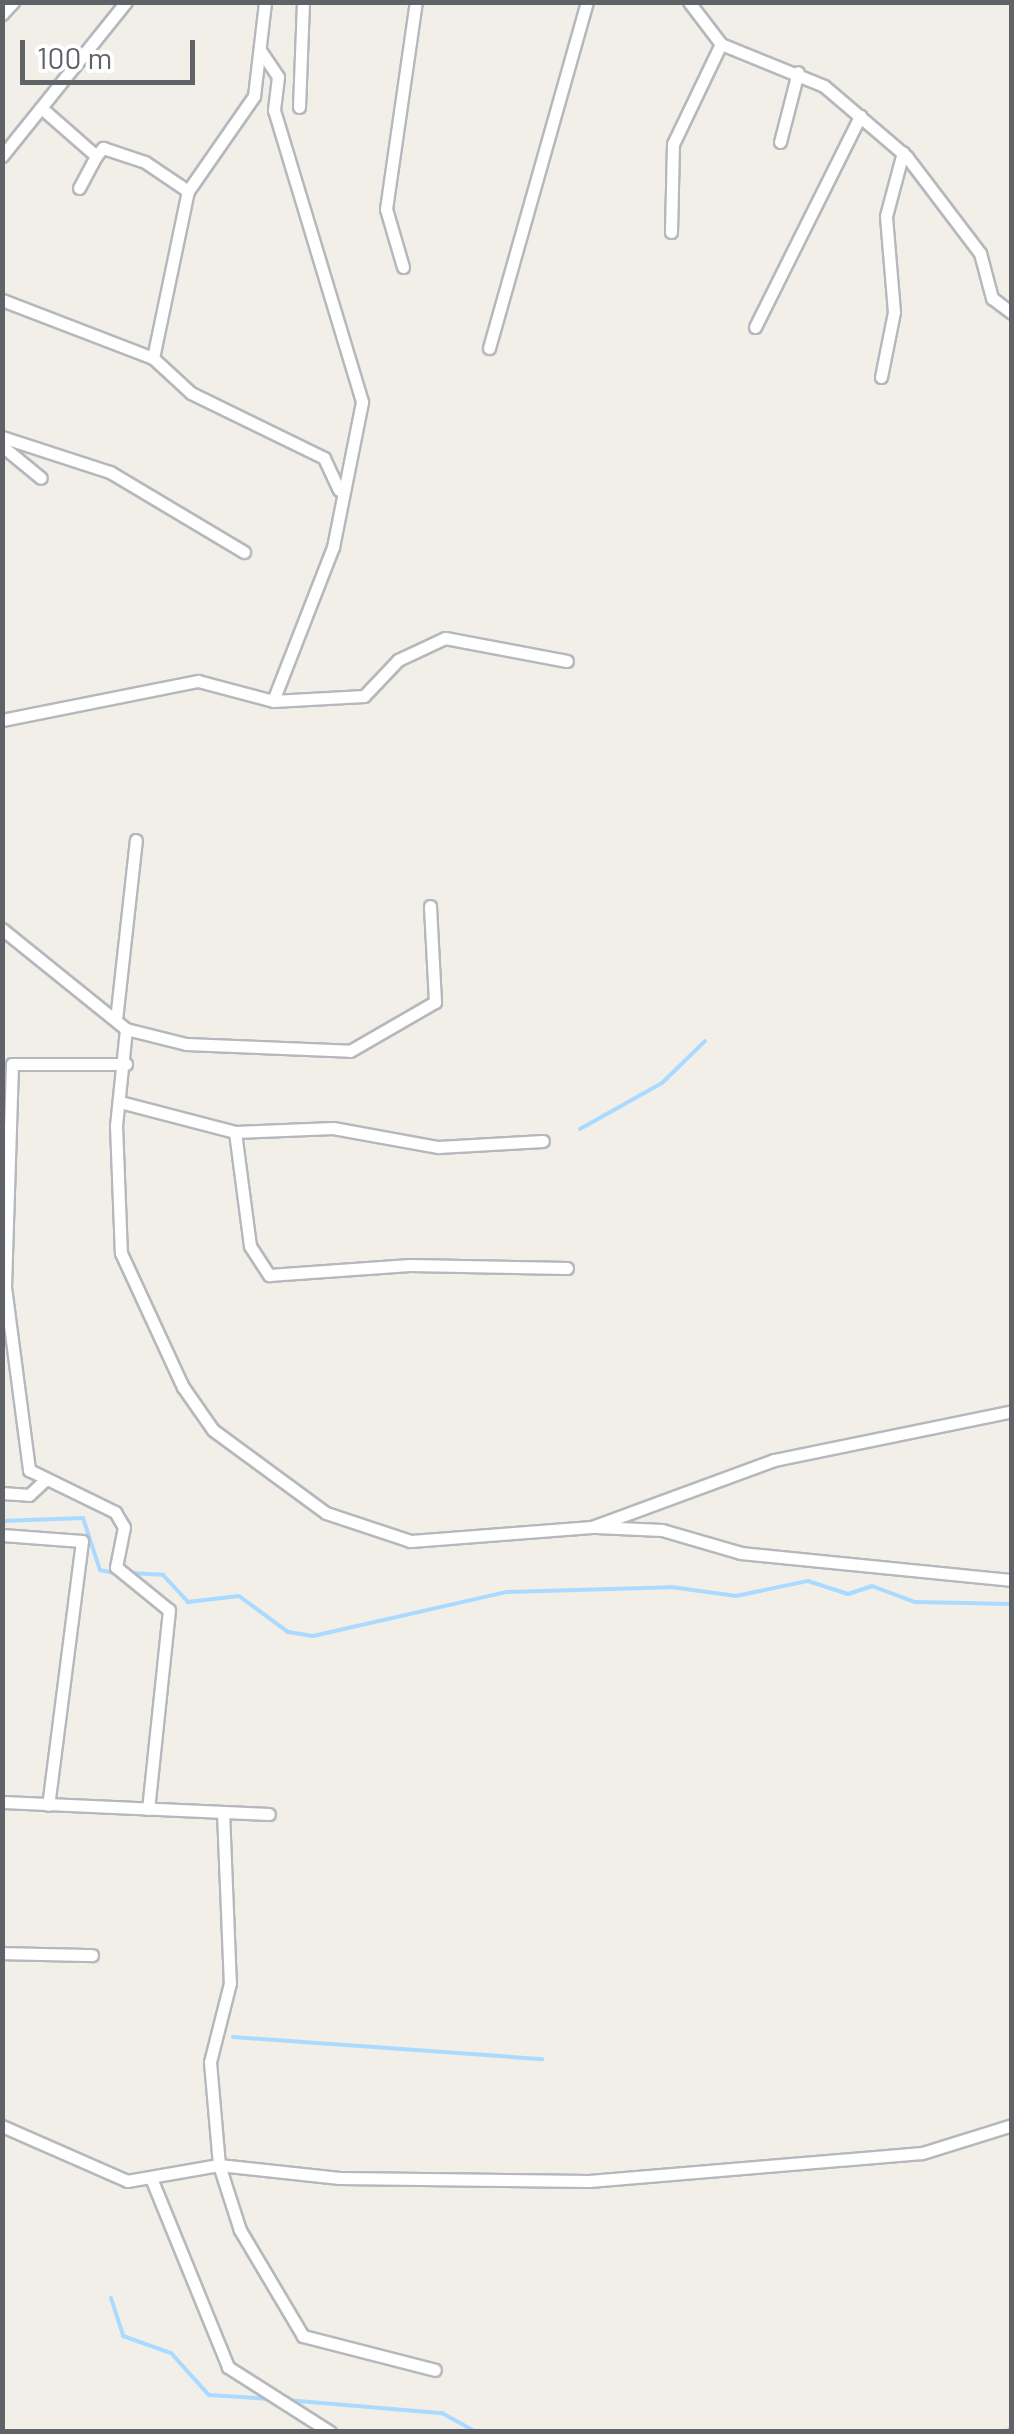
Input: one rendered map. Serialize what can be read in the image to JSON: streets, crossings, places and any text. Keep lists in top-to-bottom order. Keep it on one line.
{"scale_bar":"100 m"}
